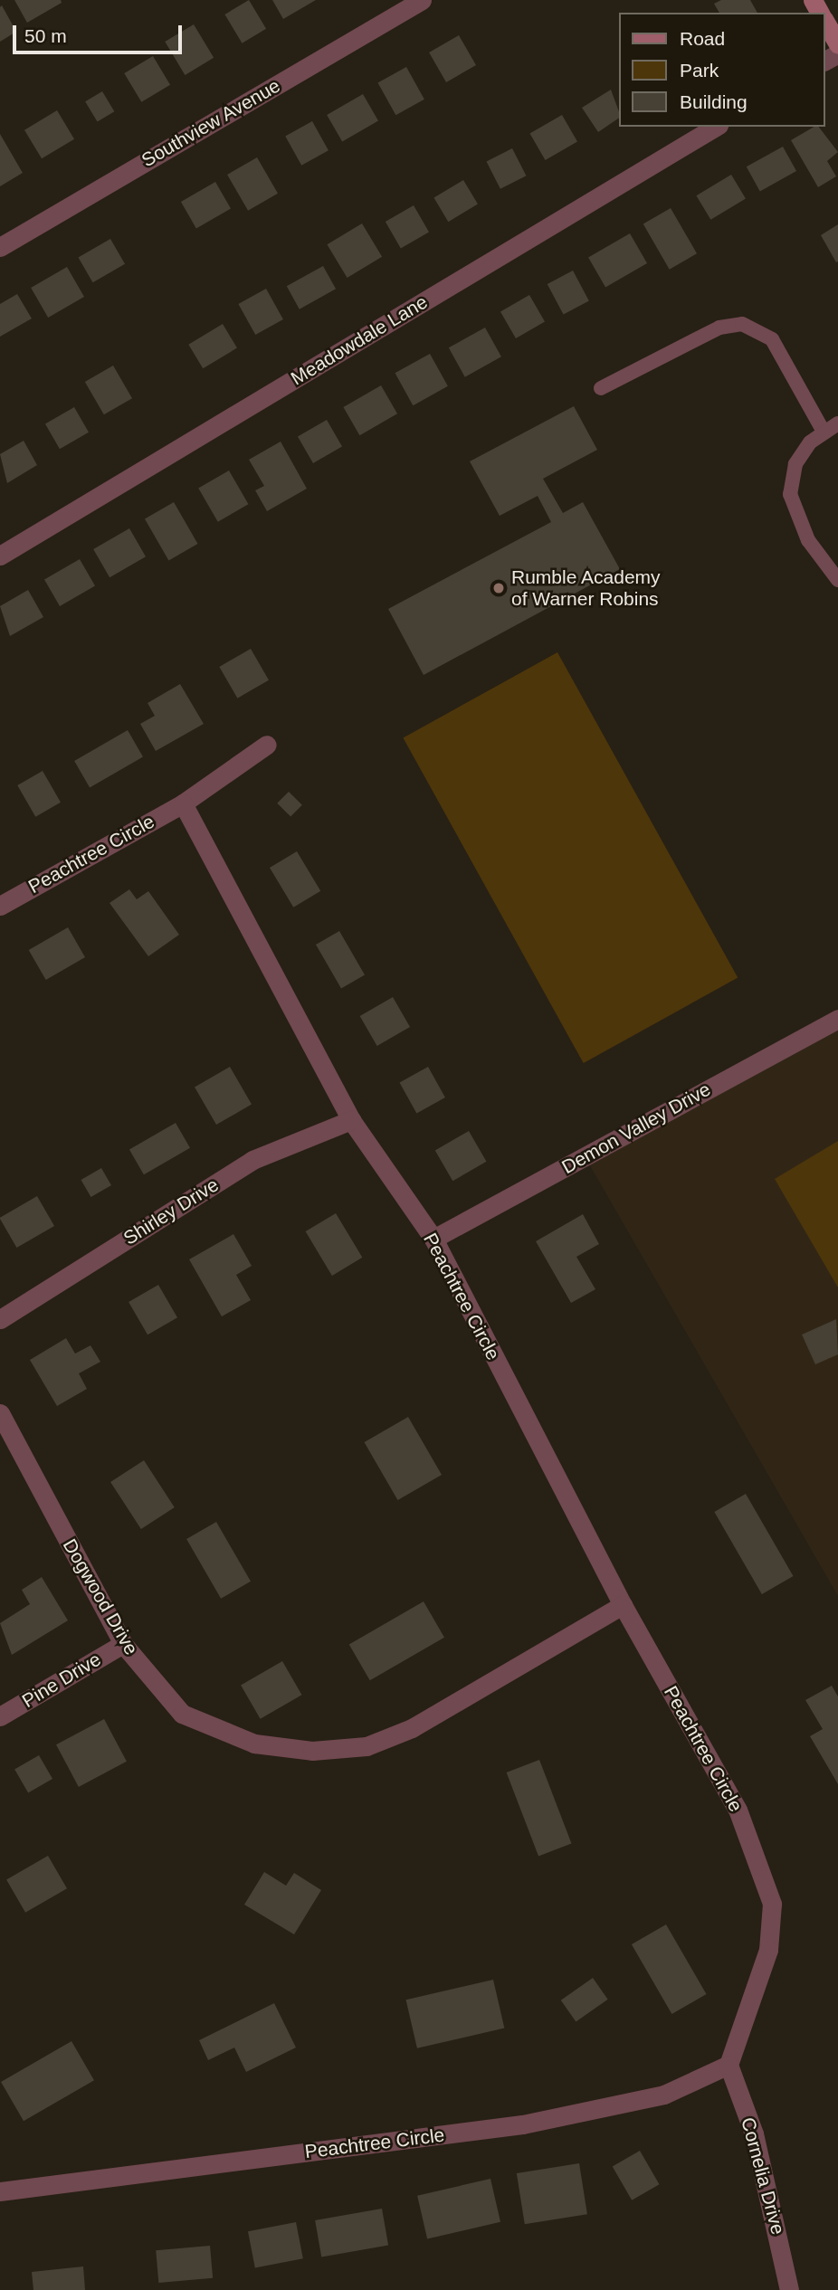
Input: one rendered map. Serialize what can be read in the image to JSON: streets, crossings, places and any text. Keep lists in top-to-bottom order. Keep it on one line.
{"streets":{"street":["Southview Avenue","Meadowdale Lane","Peachtree Circle","Demon Valley Drive","Shirley Drive","Dogwood Drive","Pine Drive","Cornelia Drive"]},"crossings":[["Peachtree Circle","Demon Valley Drive"],["Peachtree Circle","Shirley Drive"],["Peachtree Circle","Dogwood Drive"],["Peachtree Circle","Cornelia Drive"],["Dogwood Drive","Pine Drive"]],"places":["Rumble Academy of Warner Robins"],"legend":["Road","Park","Building"],"scale_bar":"50 m"}
